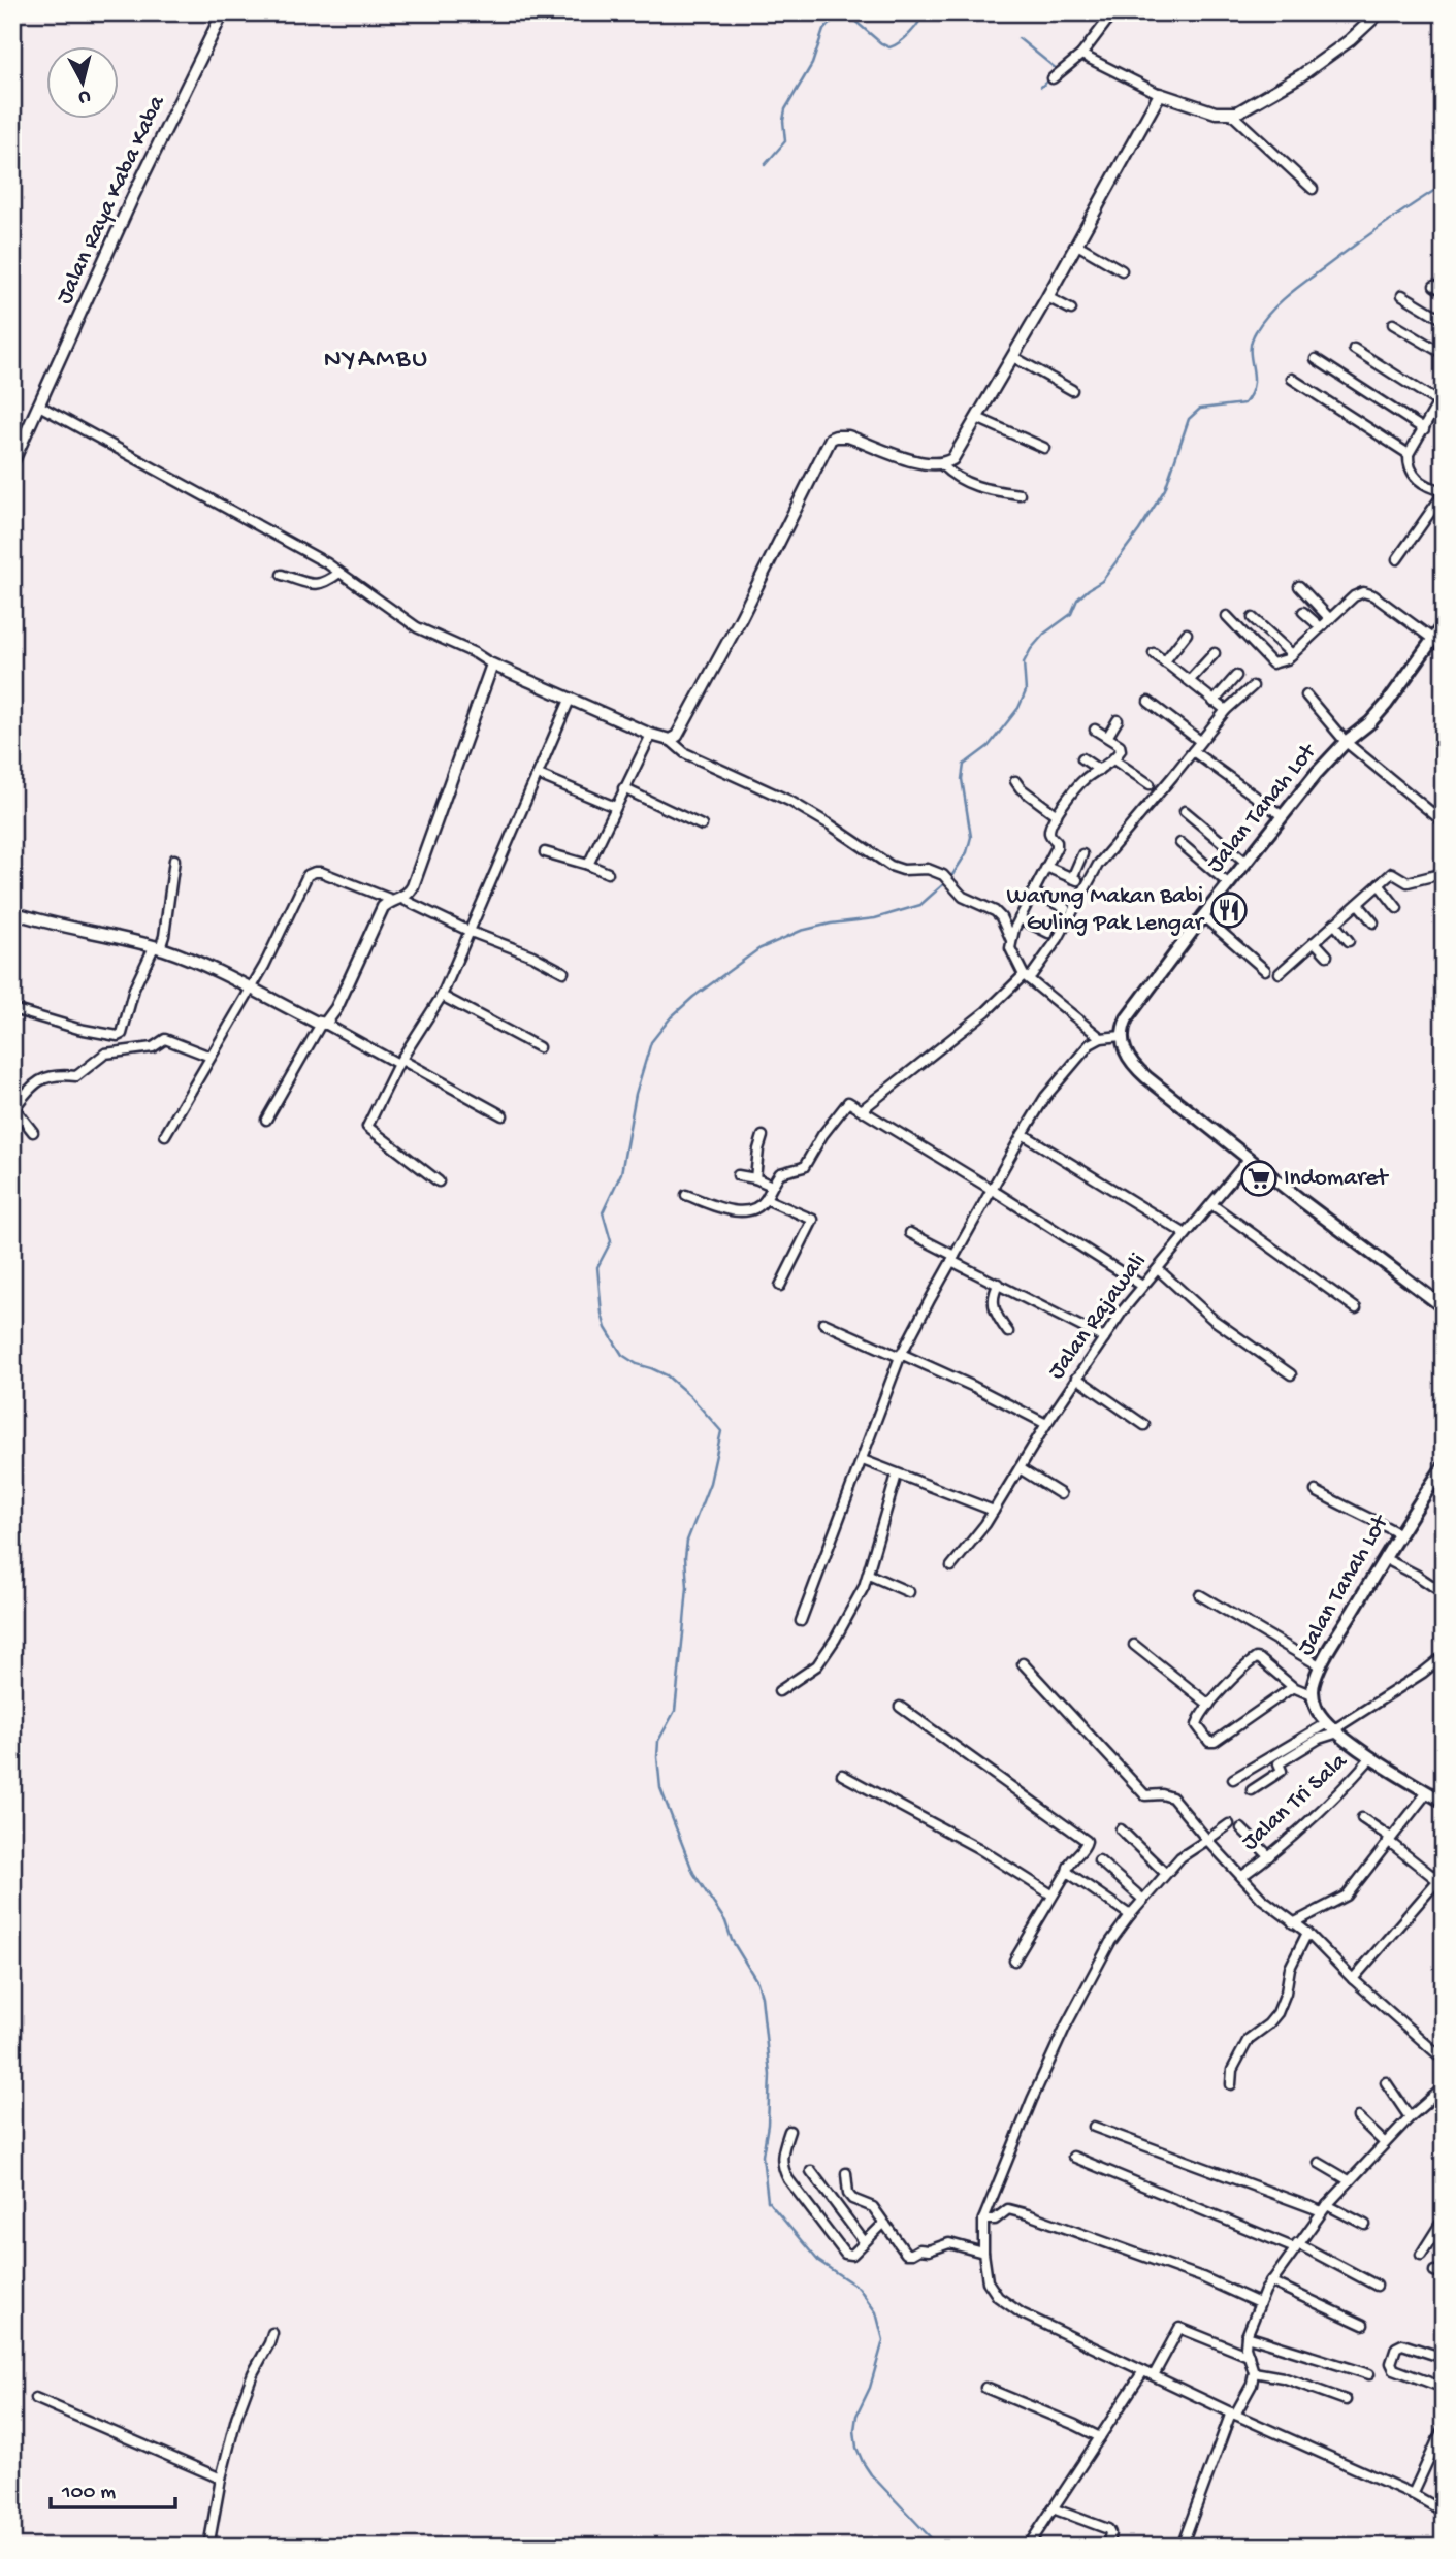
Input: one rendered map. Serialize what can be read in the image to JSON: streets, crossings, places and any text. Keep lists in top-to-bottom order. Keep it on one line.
{"streets":{"main road":["Jalan Tanah Lot"],"street":["Jalan Raya Kaba Kaba","Jalan Rajawali","Jalan Tri Sala"]},"crossings":[["Jalan Tanah Lot","Jalan Tri Sala"]],"districts":["NYAMBU"],"places":{"restaurant":["Warung Makan Babi Guling Pak Lengar"],"supermarket":["Indomaret"]},"scale_bar":"100 m","north":"bottom"}
